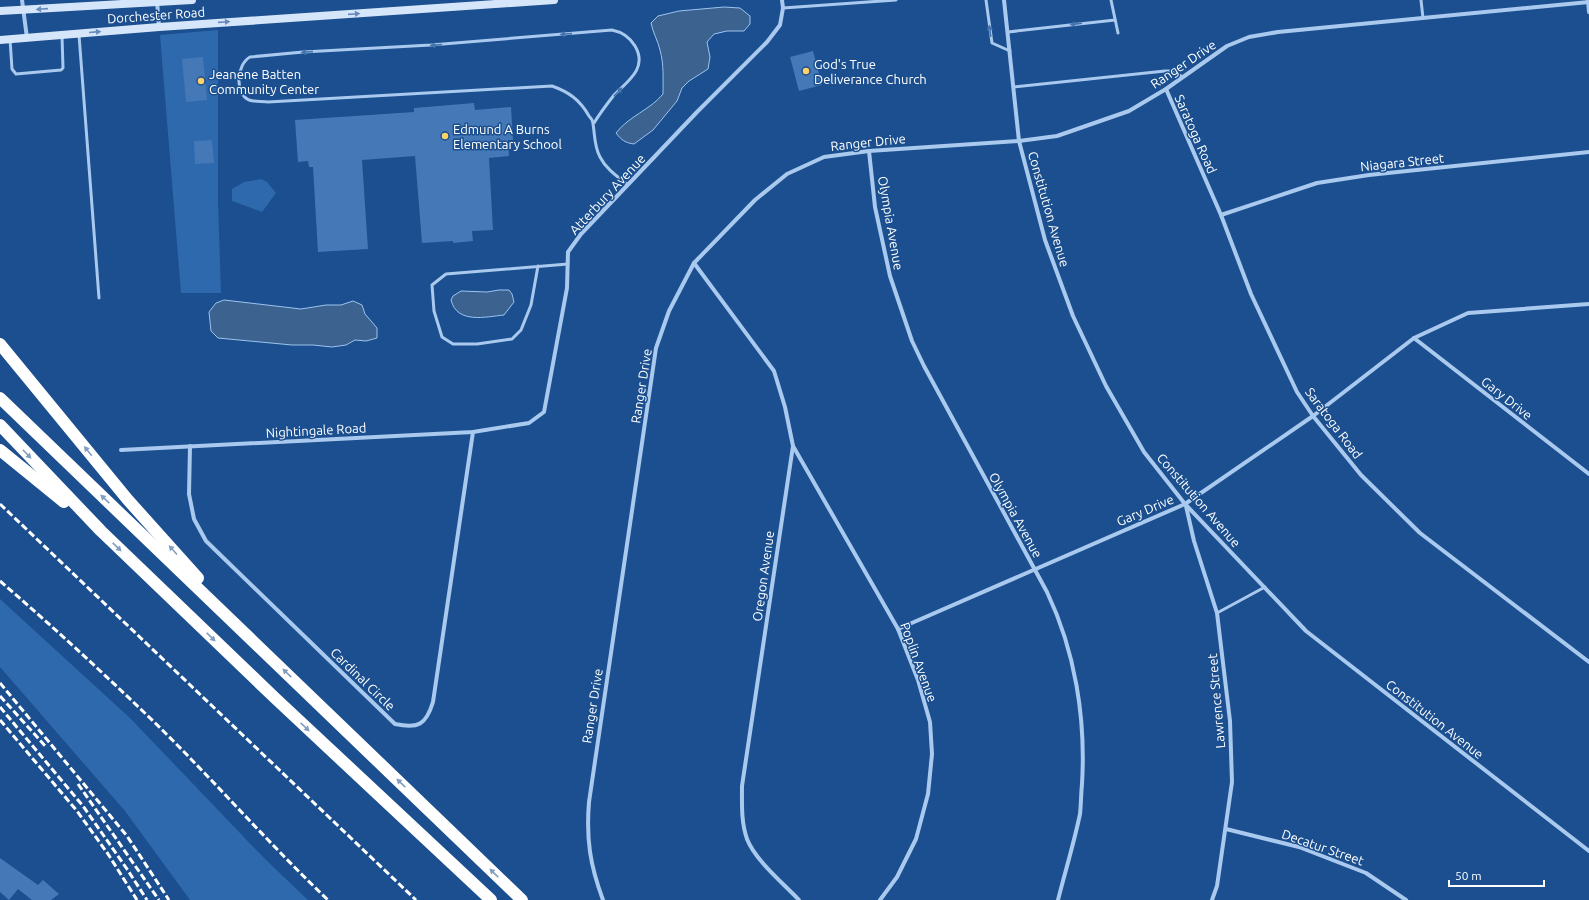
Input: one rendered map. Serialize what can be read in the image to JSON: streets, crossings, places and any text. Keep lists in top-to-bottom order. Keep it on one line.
{"streets":{"main road":["Dorchester Road"],"street":["Ranger Drive","Saratoga Road","Niagara Street","Atterbury Avenue","Constitution Avenue","Olympia Avenue","Gary Drive","Nightingale Road","Oregon Avenue","Poplin Avenue","Cardinal Circle","Lawrence Street","Decatur Street"]},"crossings":[["Ranger Drive","Saratoga Road"],["Ranger Drive","Constitution Avenue"],["Ranger Drive","Olympia Avenue"],["Ranger Drive","Oregon Avenue"],["Saratoga Road","Niagara Street"],["Saratoga Road","Gary Drive"],["Atterbury Avenue","Nightingale Road"],["Constitution Avenue","Gary Drive"],["Constitution Avenue","Lawrence Street"],["Olympia Avenue","Gary Drive"],["Gary Drive","Poplin Avenue"],["Gary Drive","Lawrence Street"],["Nightingale Road","Cardinal Circle"],["Oregon Avenue","Poplin Avenue"],["Lawrence Street","Decatur Street"]],"places":["God's True Deliverance Church","Jeanene Batten Community Center","Edmund A Burns Elementary School"],"scale_bar":"50 m"}
